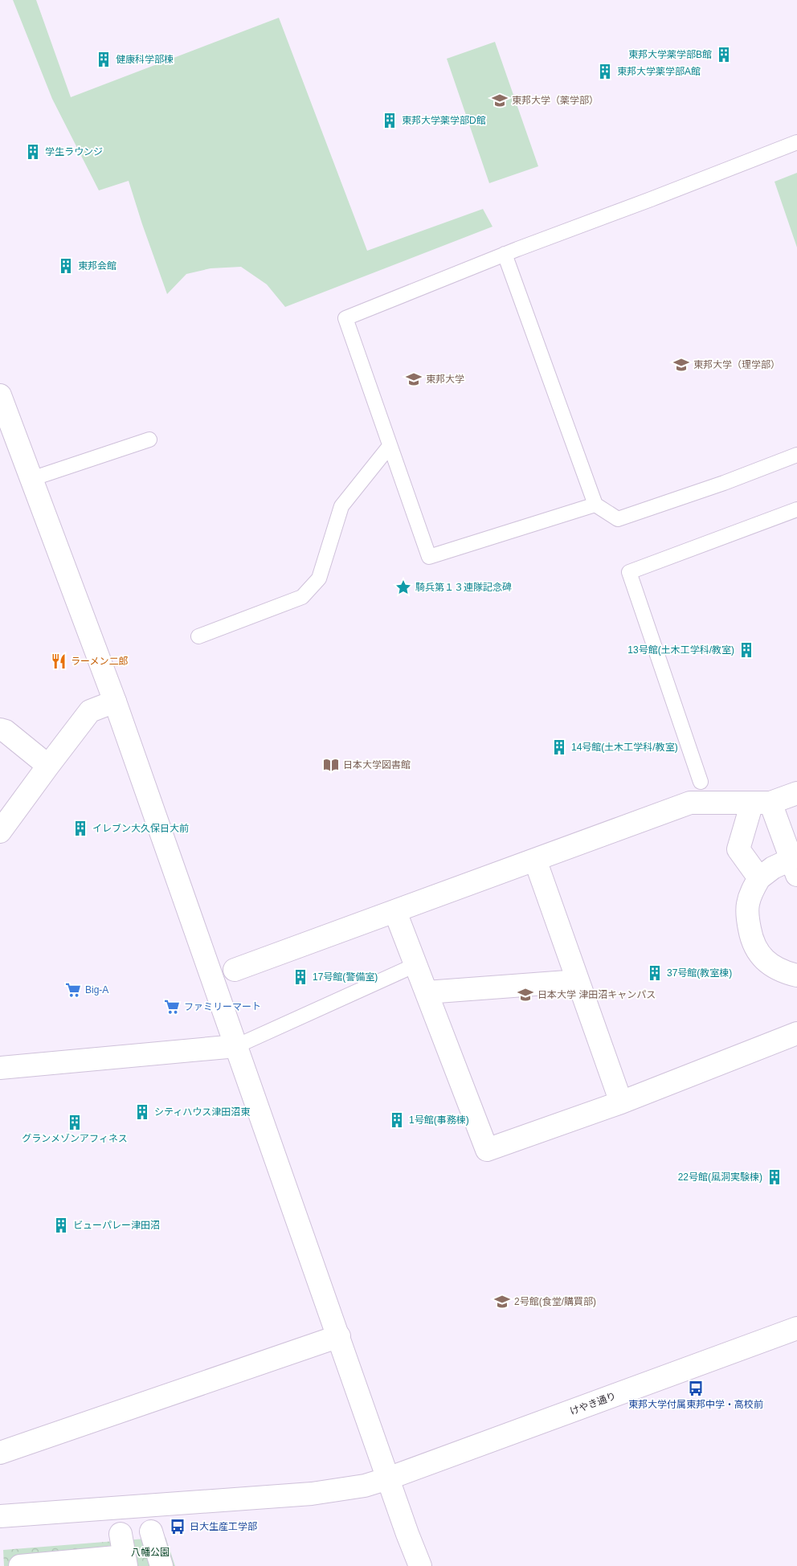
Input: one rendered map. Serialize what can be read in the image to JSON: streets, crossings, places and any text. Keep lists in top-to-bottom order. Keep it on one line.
{"streets":{"street":["けやき通り"]},"parks":["八幡公園"],"places":{"building":["東邦大学薬学部B館","健康科学部棟","東邦大学薬学部A館","東邦大学薬学部D館","学生ラウンジ","東邦会館","13号館(土木工学科/教室)","14号館(土木工学科/教室)","イレブン大久保日大前","37号館(教室棟)","17号館(警備室)","シティハウス津田沼東","1号館(事務棟)","グランメゾンアフィネス","22号館(風洞実験棟)","ビューパレー津田沼"],"school or university":["東邦大学（薬学部）","東邦大学（理学部）","東邦大学","日本大学 津田沼キャンパス","2号館(食堂/購買部)"],"place":["騎兵第１３連隊記念碑"],"restaurant":["ラーメン二郎"],"library":["日本大学図書館"],"supermarket":["Big-A","ファミリーマート"],"bus stop":["東邦大学付属東邦中学・高校前","日大生産工学部"]}}
